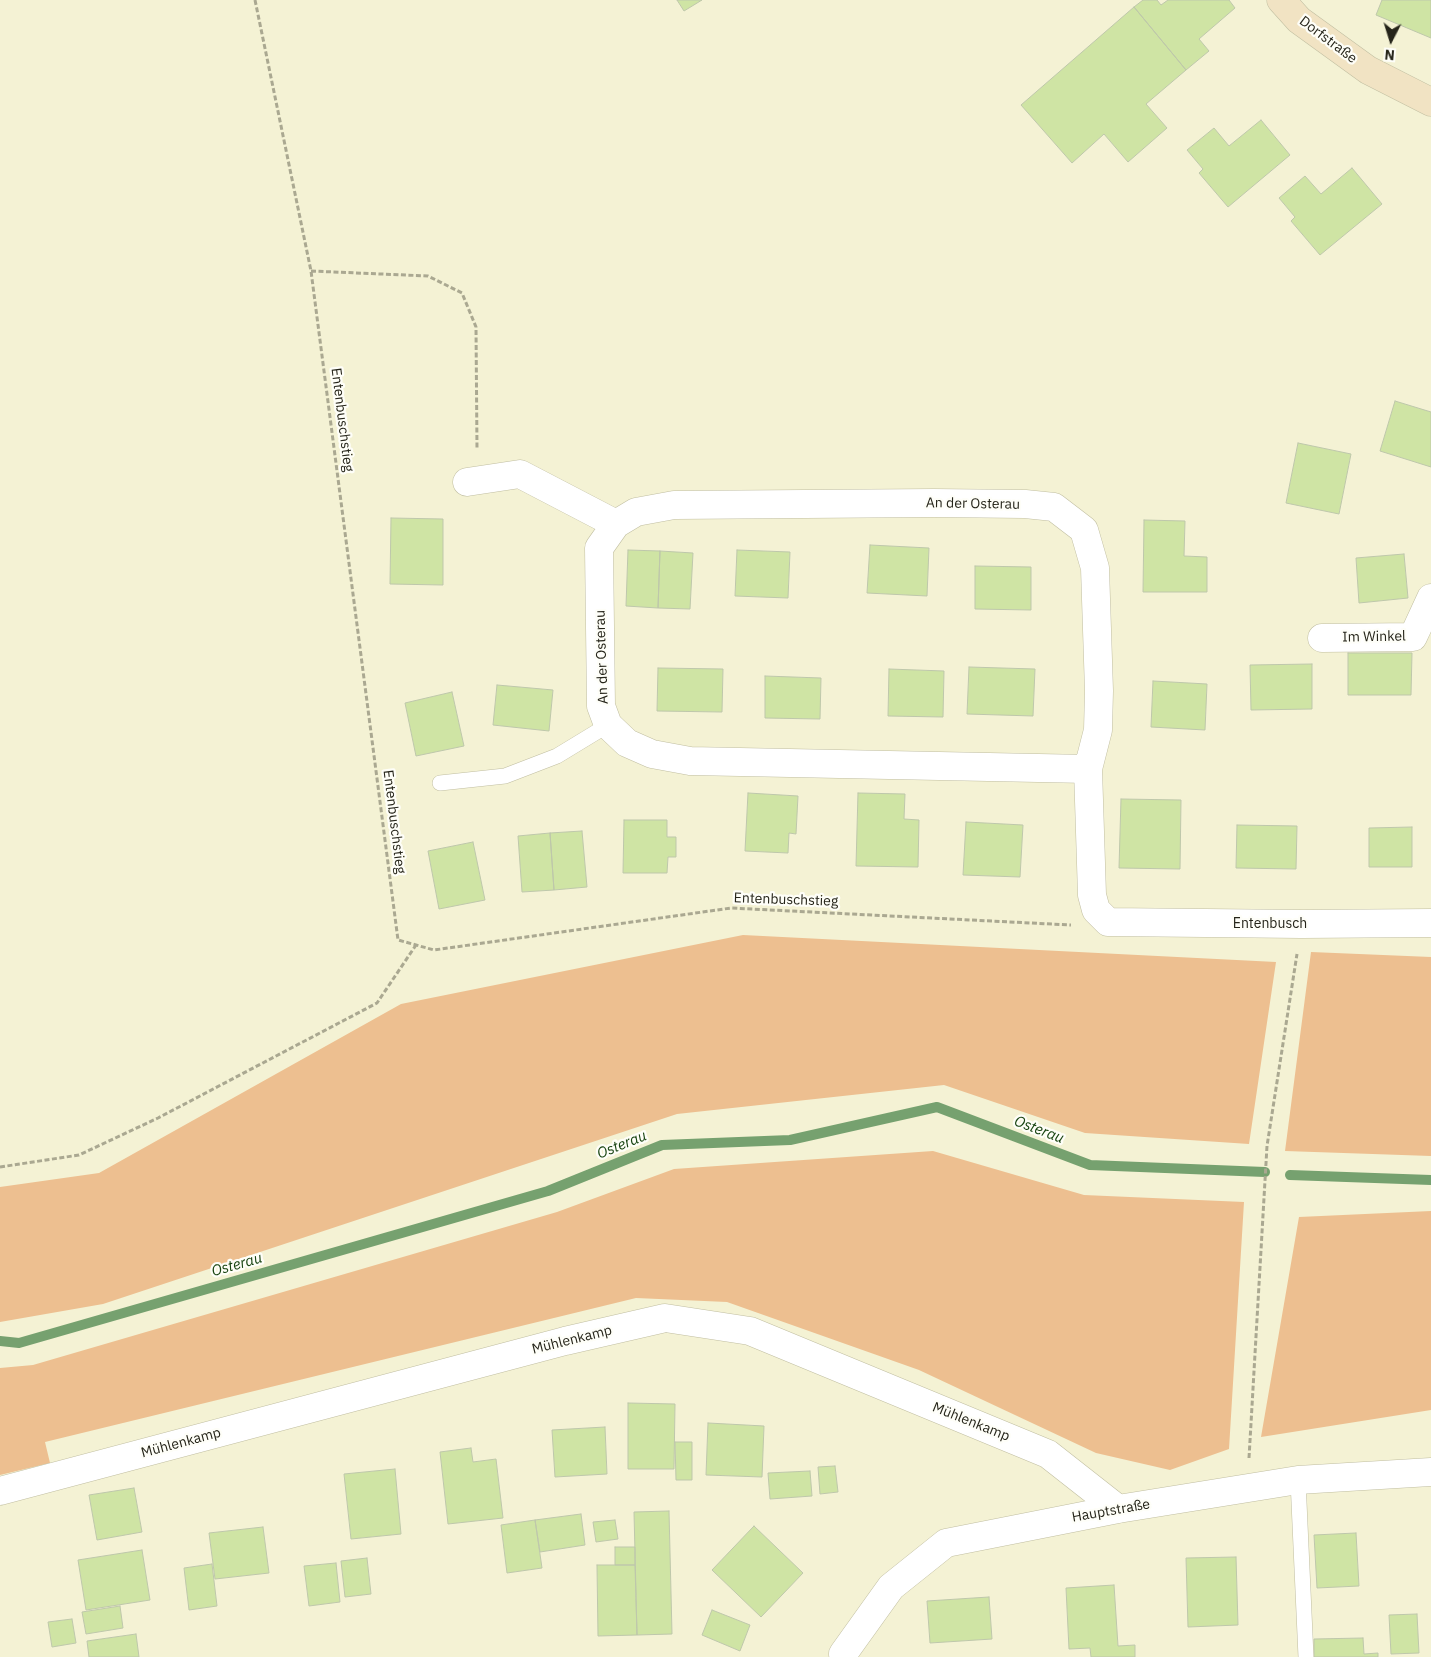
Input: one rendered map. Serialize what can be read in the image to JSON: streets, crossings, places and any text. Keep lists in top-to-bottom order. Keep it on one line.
{"streets":{"street":["Dorfstraße","An der Osterau","Im Winkel","Entenbusch","Mühlenkamp","Hauptstraße"],"path":["Entenbuschstieg"]},"crossings":[["Entenbuschstieg","An der Osterau"],["Entenbuschstieg","Entenbusch"],["An der Osterau","Entenbusch"],["Mühlenkamp","Hauptstraße"]],"water":["Osterau"],"north":"bottom"}
